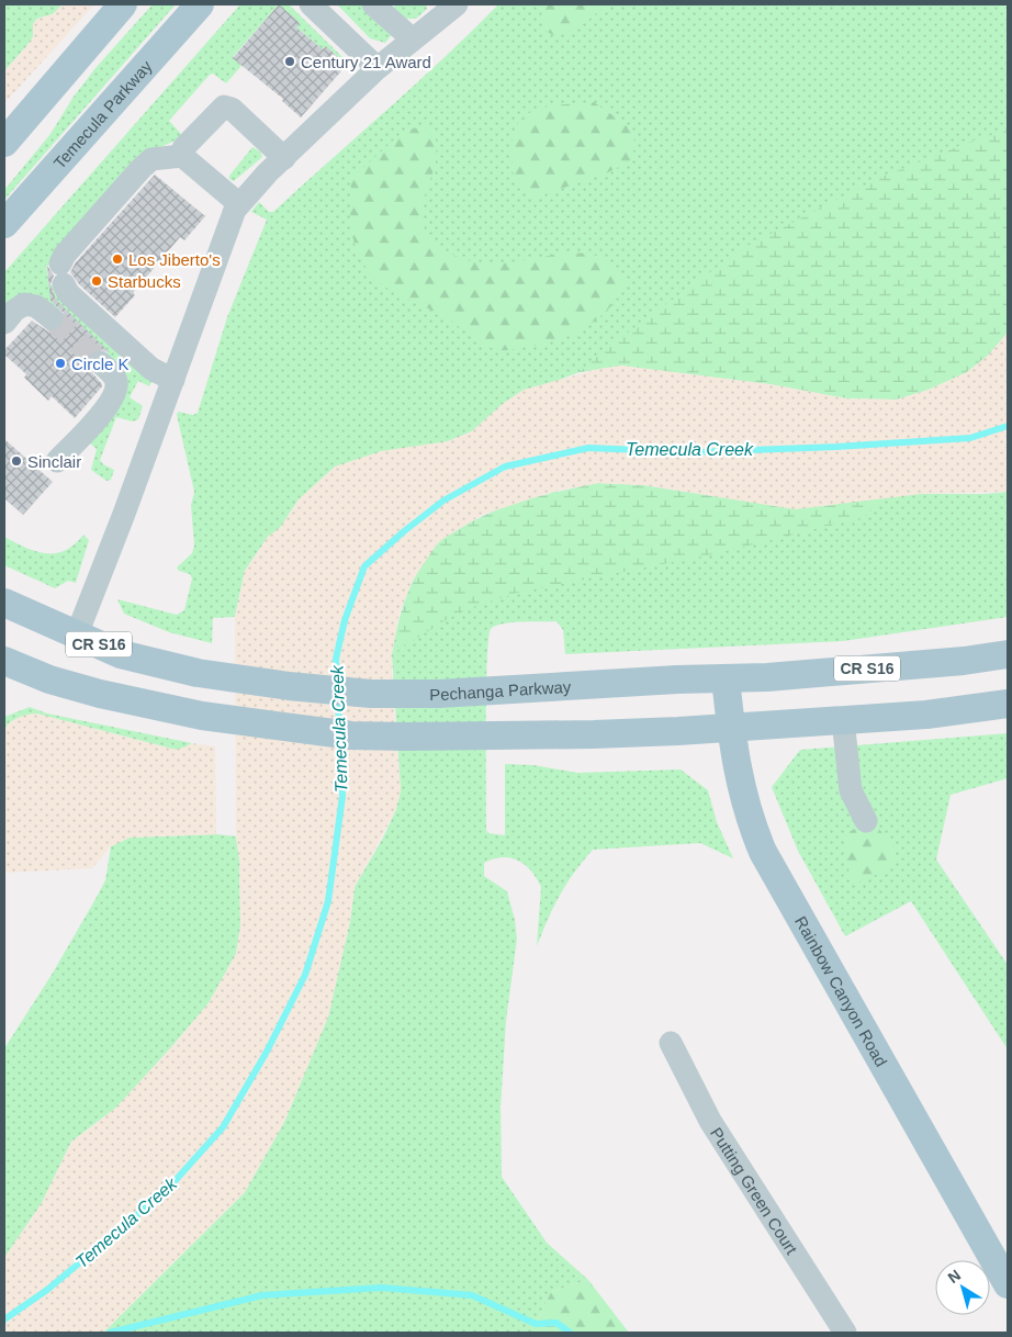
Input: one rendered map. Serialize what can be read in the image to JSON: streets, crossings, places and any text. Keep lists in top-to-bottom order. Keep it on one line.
{"streets":{"main road":["Temecula Parkway","CR S16","Pechanga Parkway","Rainbow Canyon Road"],"street":["Putting Green Court"]},"crossings":[["Pechanga Parkway","Rainbow Canyon Road"]],"water":["Temecula Creek"],"places":["Century 21 Award","Los Jiberto's","Starbucks","Circle K","Sinclair"],"north":"top left"}
